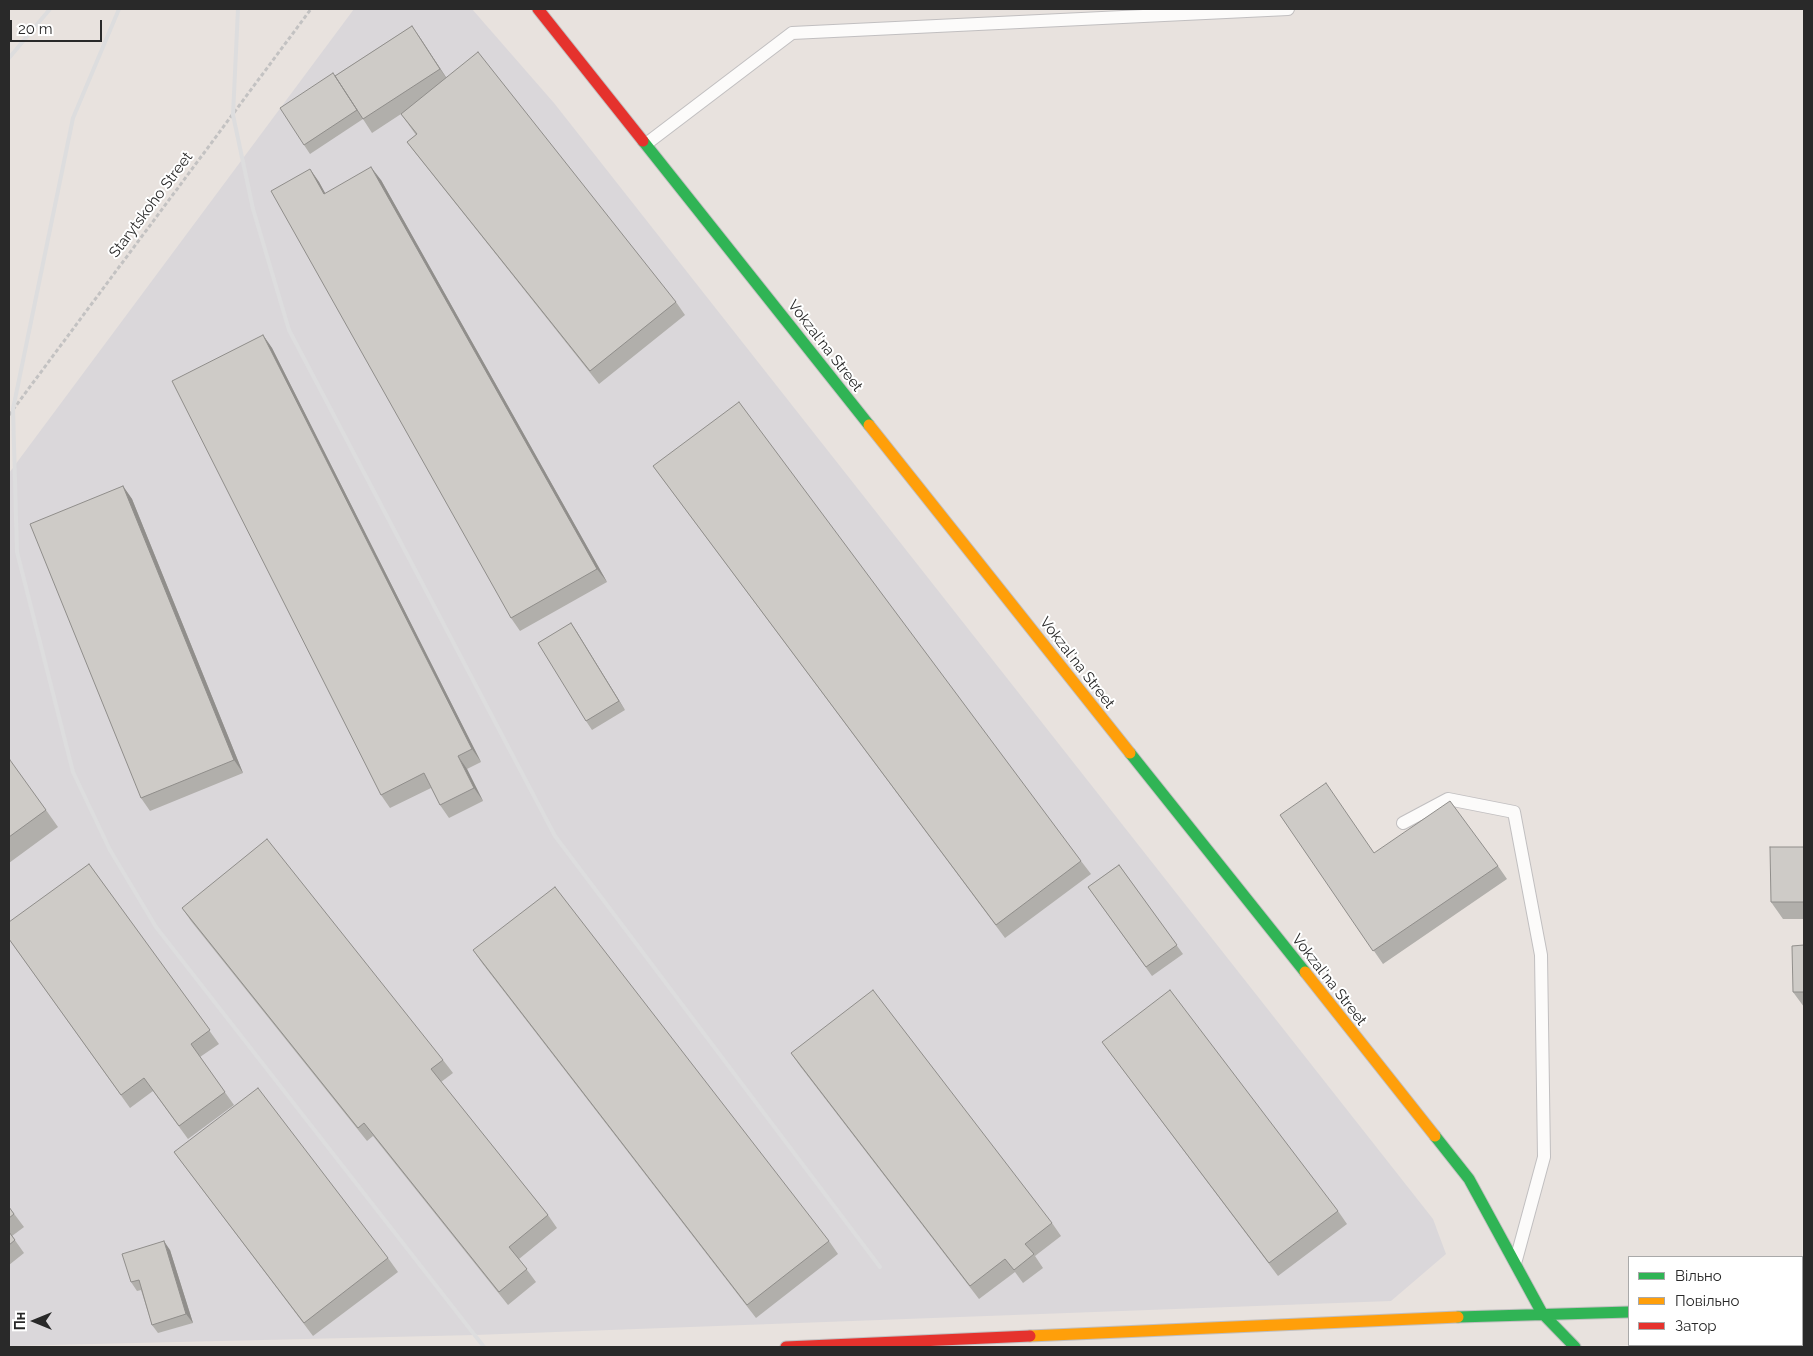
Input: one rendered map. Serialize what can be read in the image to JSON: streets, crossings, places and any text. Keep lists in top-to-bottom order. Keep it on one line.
{"streets":{"street":["Vokzalʹna Street"],"path":["Starytskoho Street"]},"legend":["Вільно","Повільно","Затор"],"scale_bar":"20 m","north":"left"}
